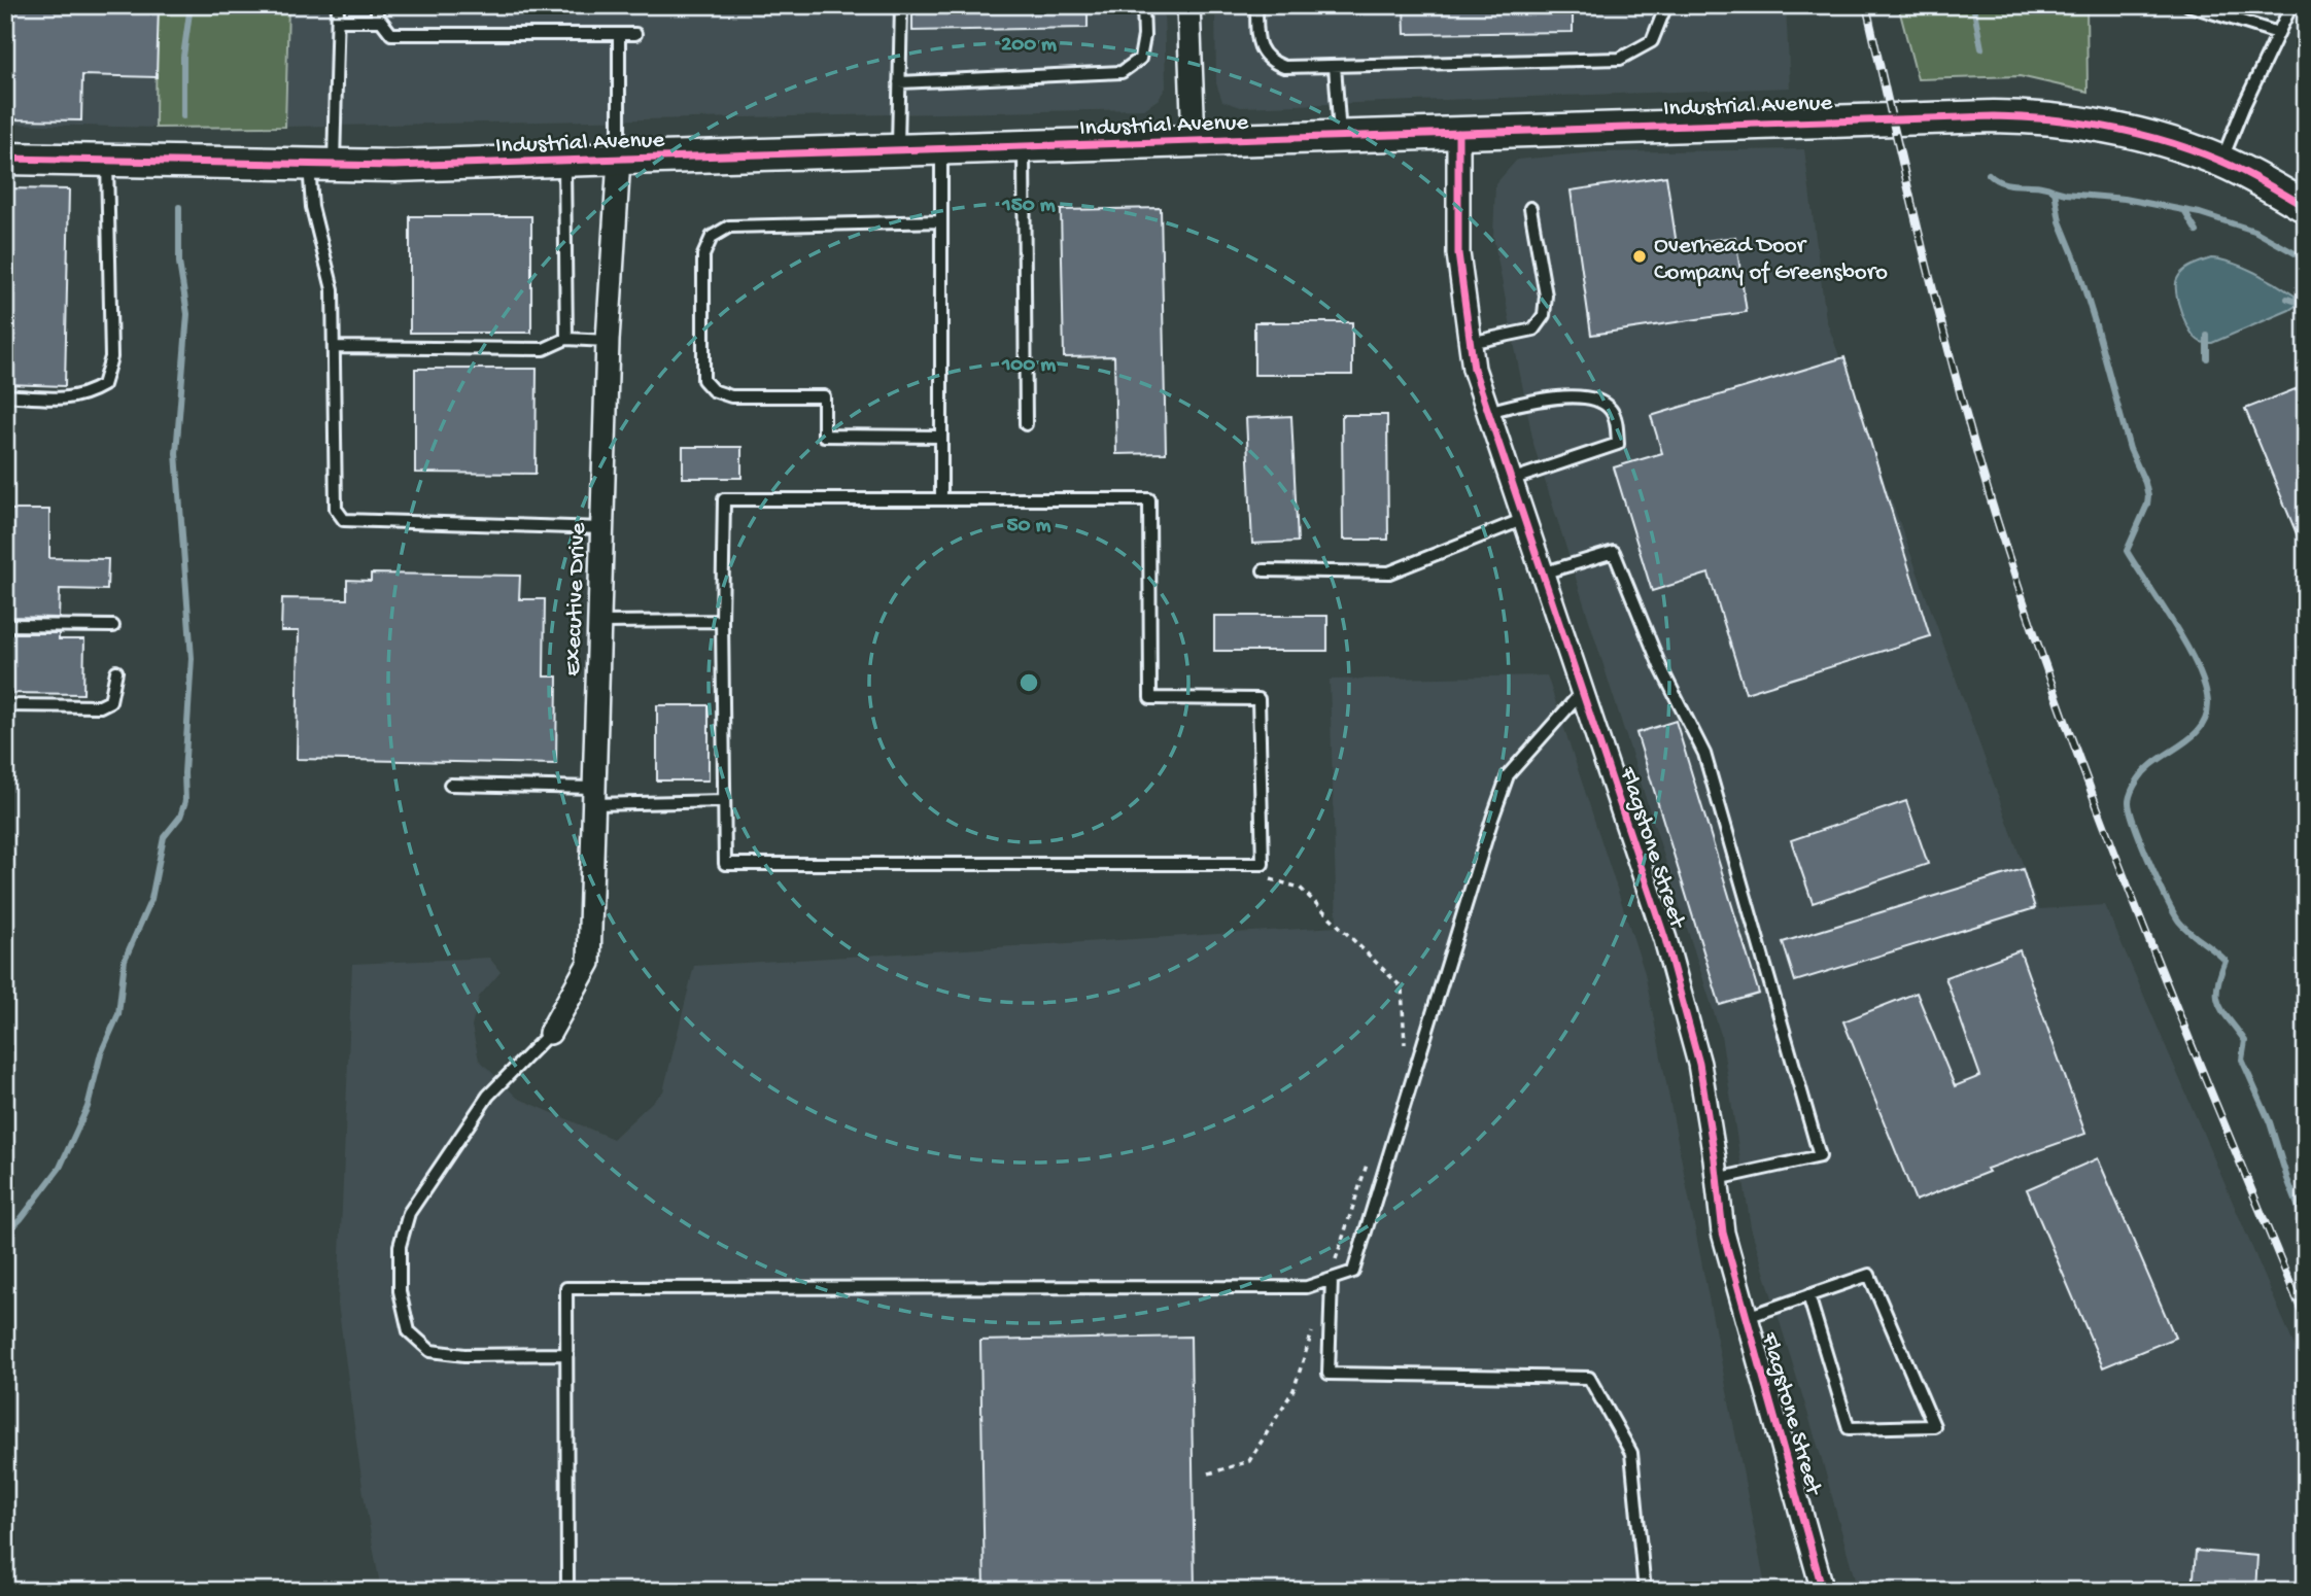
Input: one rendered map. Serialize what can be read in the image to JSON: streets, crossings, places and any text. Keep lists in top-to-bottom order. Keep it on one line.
{"streets":{"main road":["Industrial Avenue"],"street":["Executive Drive","Flagstone Street"]},"crossings":[["Industrial Avenue","Executive Drive"],["Industrial Avenue","Flagstone Street"]],"places":["Overhead Door Company of Greensboro"],"rings":["200 m","150 m","100 m","50 m"]}
